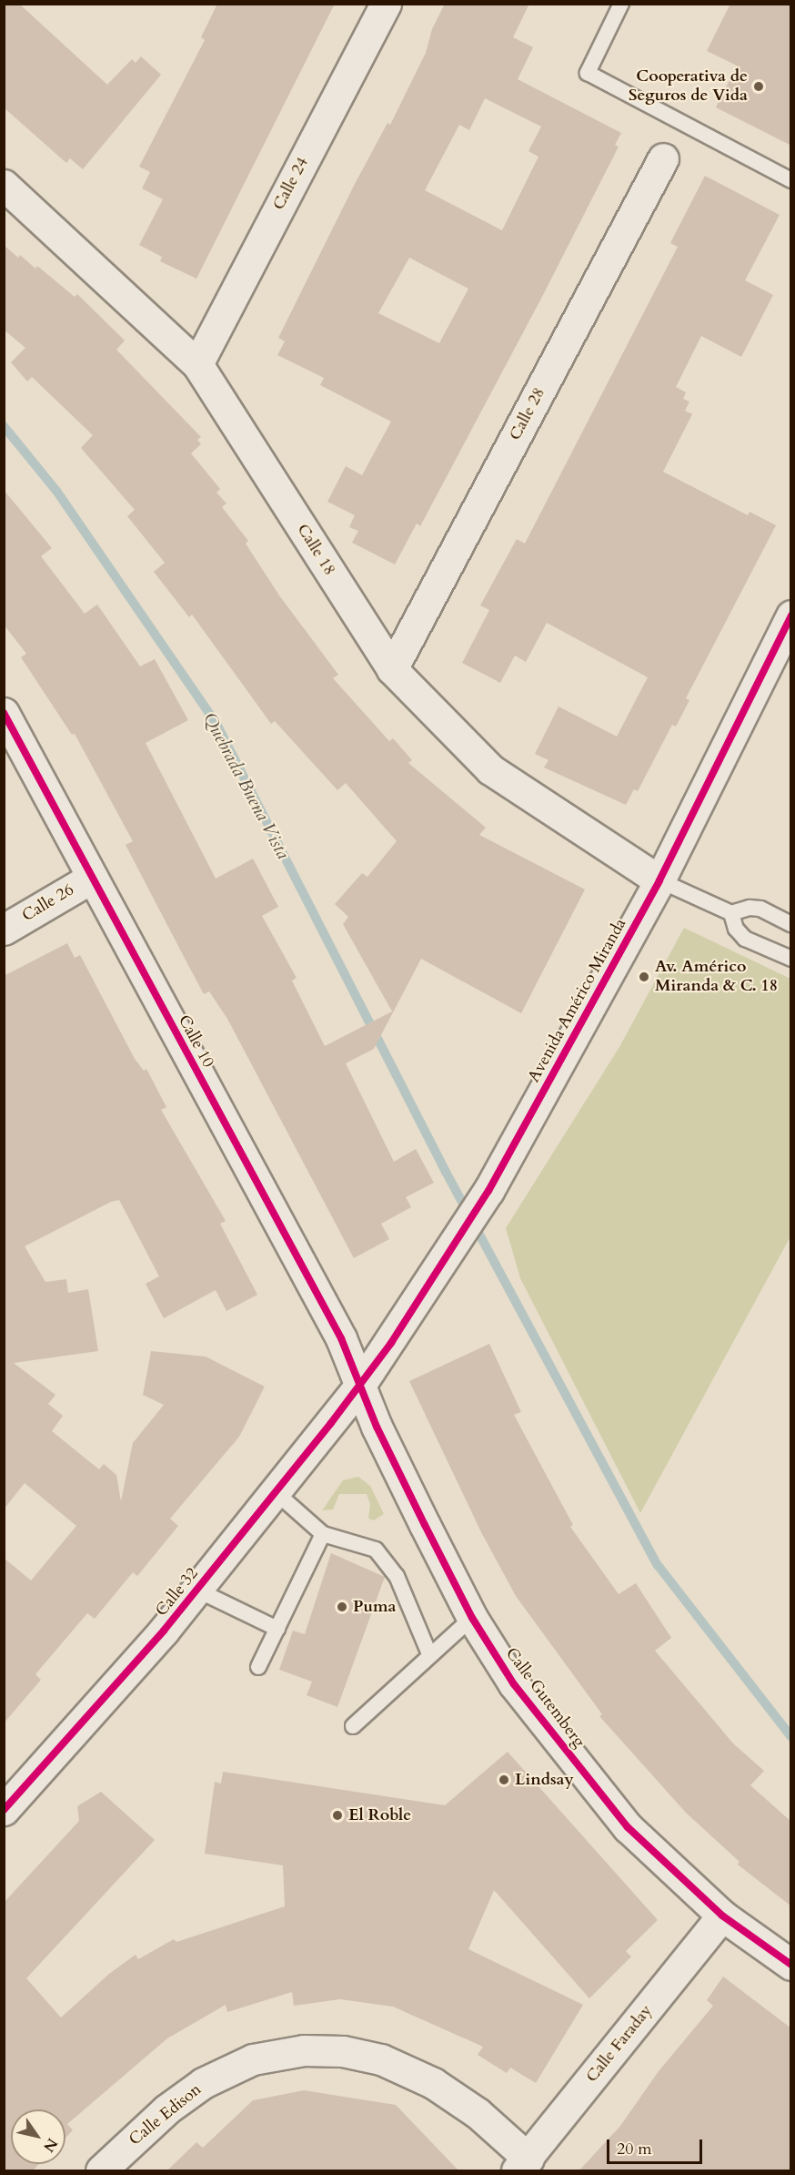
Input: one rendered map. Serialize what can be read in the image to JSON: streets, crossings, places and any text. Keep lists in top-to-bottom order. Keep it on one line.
{"streets":{"street":["Calle 24","Calle 28","Calle 18","Calle 26","Avenida Américo Miranda","Calle 10","Calle 32","Calle Gutemberg","Calle Faraday","Calle Edison"]},"crossings":[["Calle 24","Calle 18"],["Calle 28","Calle 18"],["Calle 18","Avenida Américo Miranda"],["Calle 26","Calle 10"],["Avenida Américo Miranda","Calle 10"],["Avenida Américo Miranda","Calle 32"],["Avenida Américo Miranda","Calle Gutemberg"],["Calle 10","Calle 32"],["Calle 10","Calle Gutemberg"],["Calle 32","Calle Gutemberg"],["Calle Gutemberg","Calle Faraday"],["Calle Faraday","Calle Edison"]],"water":["Quebrada Buena Vista"],"places":["Cooperativa de Seguros de Vida","Av. Américo Miranda & C. 18","Puma","Lindsay","El Roble"],"scale_bar":"20 m","north":"bottom right"}
